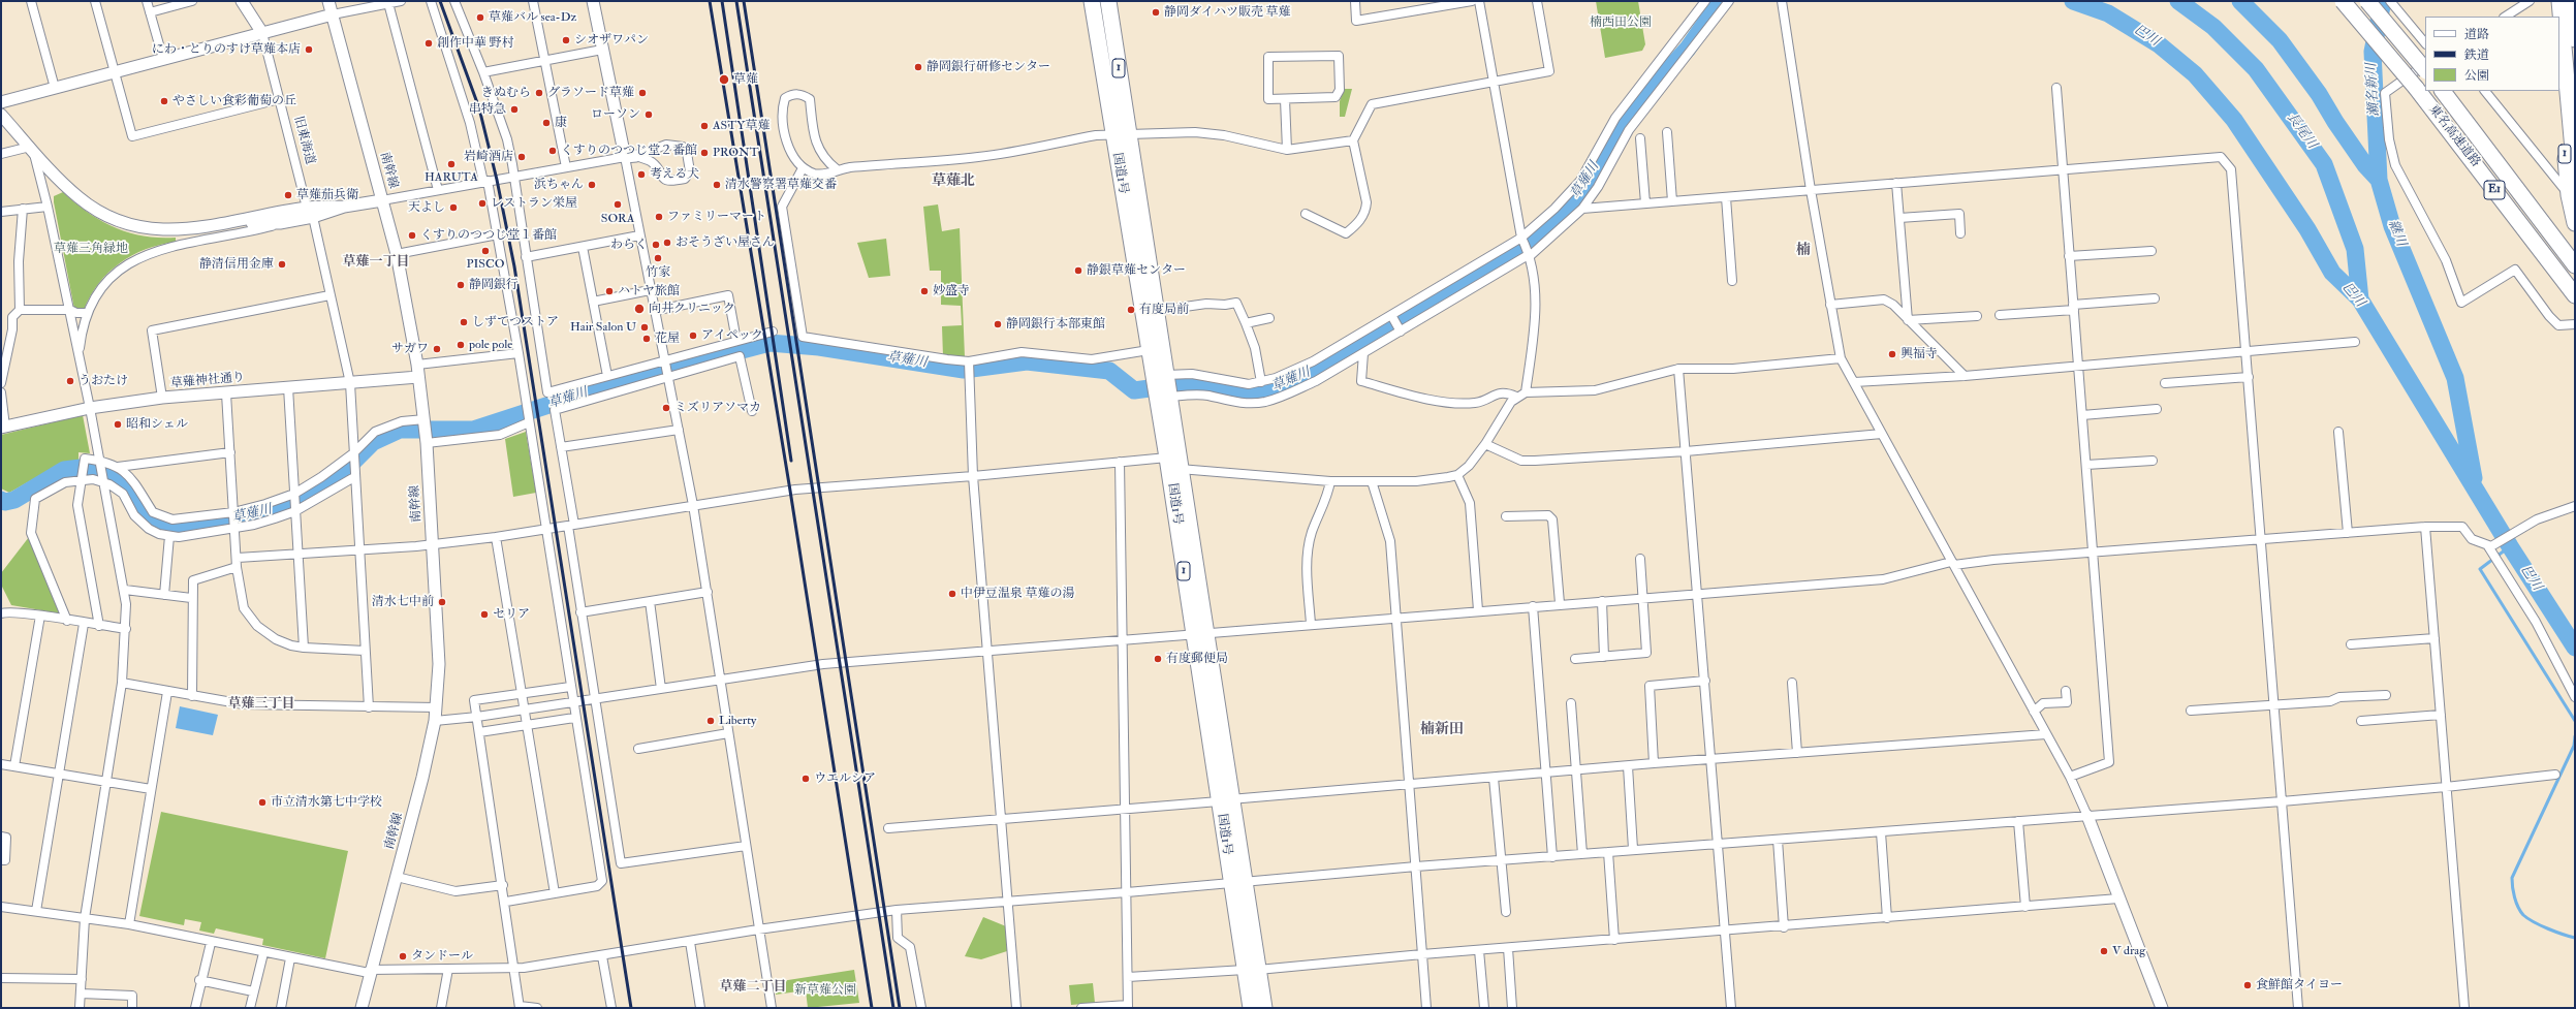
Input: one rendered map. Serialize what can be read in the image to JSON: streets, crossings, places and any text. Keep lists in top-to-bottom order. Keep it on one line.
{"streets":{"highway":["1","東名高速道路","国道1号","E1"],"street":["旧東海道","南幹線","草薙神社通り"]},"crossings":[["旧東海道","草薙神社通り"],["南幹線","草薙神社通り"]],"districts":["草薙北","楠","草薙一丁目","草薙三丁目","楠新田","草薙二丁目"],"water":["巴川","瀬名新川","長尾川","草薙川","継川"],"parks":["楠西田公園","草薙三角緑地","新草薙公園"],"places":["静岡ダイハツ販売 草薙","草薙バル sea-Dz","シオザワパン","創作中華 野村","にわ・とりのすけ草薙本店","静岡銀行研修センター","草薙","きぬむら","グラソード草薙","やさしい食彩葡萄の丘","串特急","ローソン","康","ASTY草薙","くすりのつつじ堂２番館","PRONT","岩崎酒店","HARUTA","考える犬","浜ちゃん","清水警察署草薙交番","草薙茄兵衛","レストラン栄屋","SORA","天よし","ファミリーマート","くすりのつつじ堂１番館","おそうざい屋さん","わらく","PISCO","竹家","静清信用金庫","静銀草薙センター","静岡銀行","ハトヤ旅館","妙盛寺","向井クリニック","有度局前","しずてつストア","静岡銀行本部東館","Hair Salon U","アイペック","花屋","pole pole","サガワ","興福寺","うおたけ","ミズリアソマカ","昭和シェル","中伊豆温泉 草薙の湯","清水七中前","セリア","有度郵便局","Liberty","ウエルシア","市立清水第七中学校","V drag","タンドール","食鮮館タイヨー"],"legend":["道路","鉄道","公園"]}
